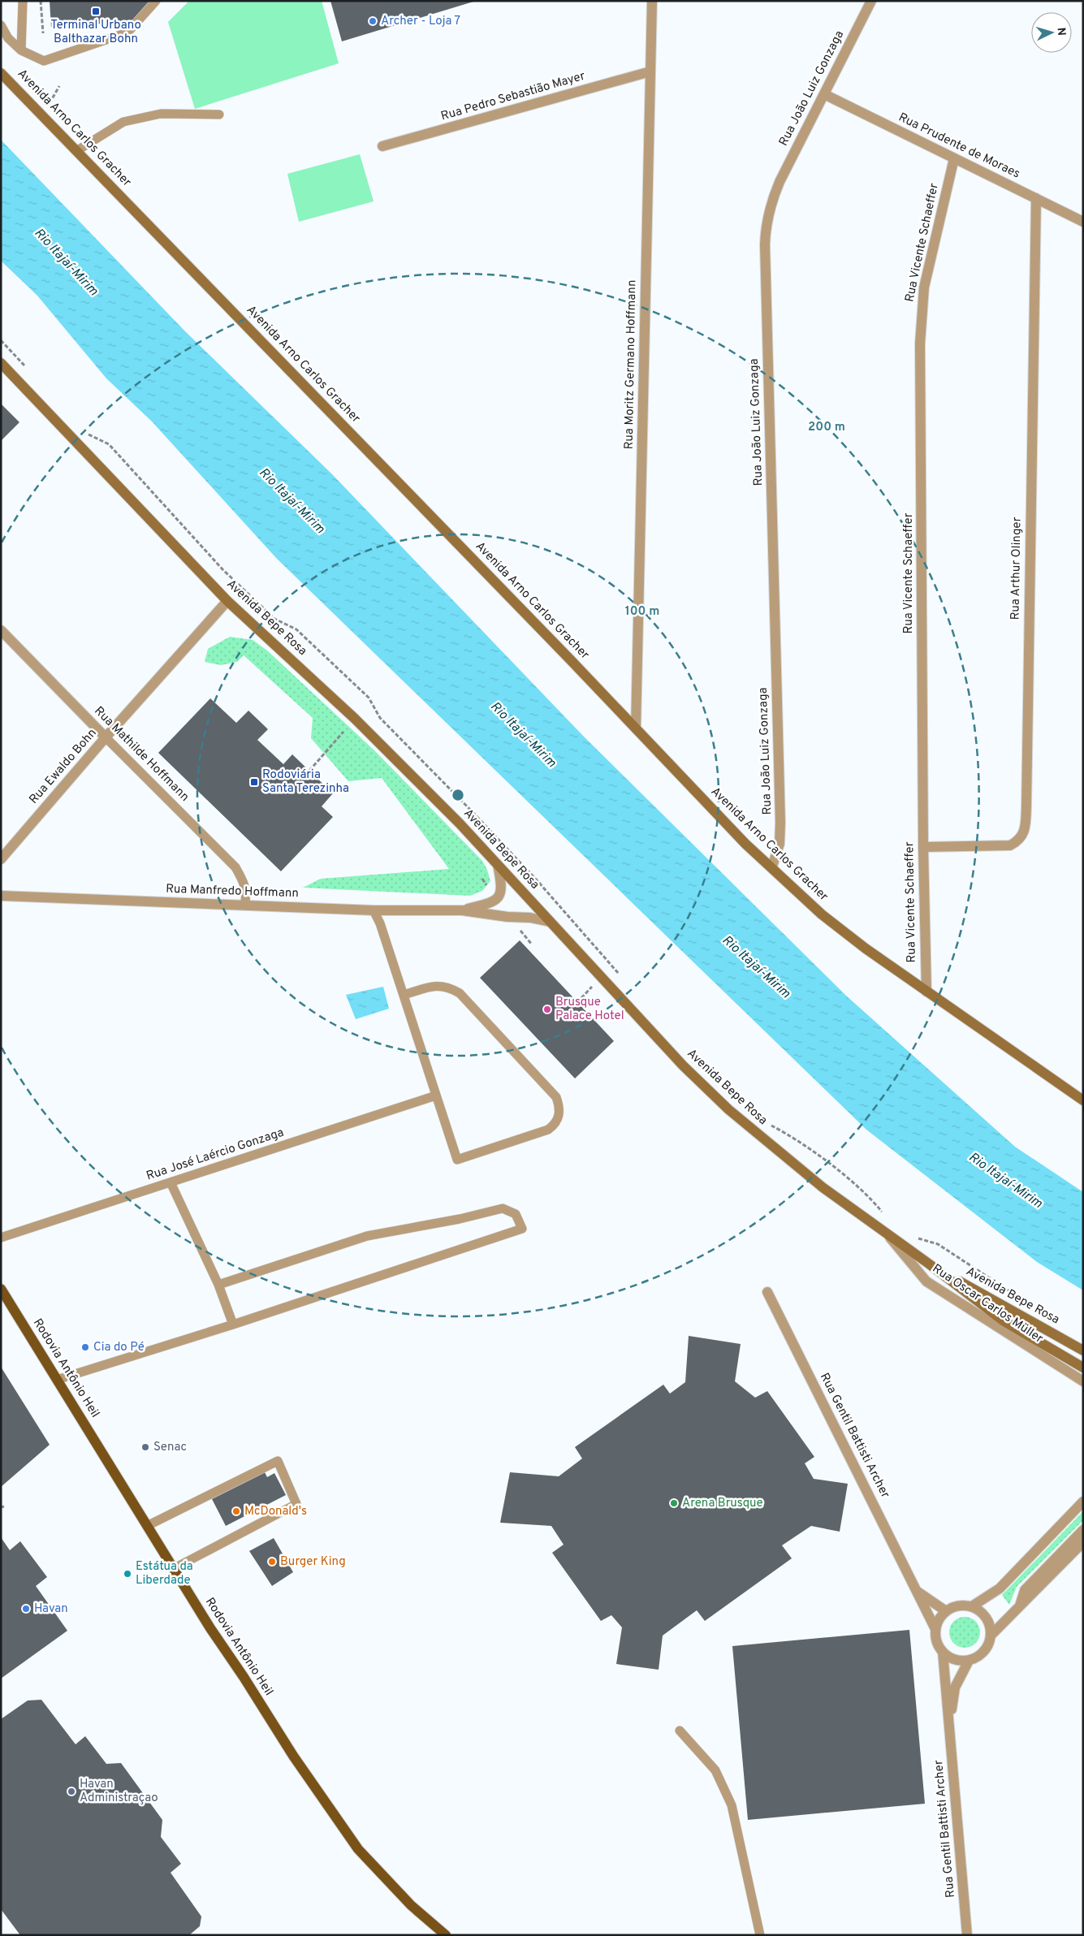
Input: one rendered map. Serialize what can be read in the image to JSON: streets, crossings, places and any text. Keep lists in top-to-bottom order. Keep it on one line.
{"streets":{"main road":["Avenida Arno Carlos Gracher","Avenida Bepe Rosa","Rodovia Antônio Heil"],"street":["Rua João Luiz Gonzaga","Rua Pedro Sebastião Mayer","Rua Prudente de Moraes","Rua Vicente Schaeffer","Rua Moritz Germano Hoffmann","Rua Arthur Olinger","Rua Mathilde Hoffmann","Rua Ewaldo Bohn","Rua Manfredo Hoffmann","Rua Oscar Carlos Müller","Rua Gentil Battisti Archer"],"lane":["Rua José Laércio Gonzaga"]},"crossings":[["Rua João Luiz Gonzaga","Avenida Arno Carlos Gracher"],["Rua João Luiz Gonzaga","Rua Prudente de Moraes"],["Rua Pedro Sebastião Mayer","Rua Moritz Germano Hoffmann"],["Avenida Arno Carlos Gracher","Rua Vicente Schaeffer"],["Avenida Arno Carlos Gracher","Rua Moritz Germano Hoffmann"],["Rua Prudente de Moraes","Rua Vicente Schaeffer"],["Rua Prudente de Moraes","Rua Arthur Olinger"],["Rua Vicente Schaeffer","Rua Arthur Olinger"],["Avenida Bepe Rosa","Rua Ewaldo Bohn"],["Avenida Bepe Rosa","Rua Manfredo Hoffmann"],["Avenida Bepe Rosa","Rua Oscar Carlos Müller"],["Rua Mathilde Hoffmann","Rua Ewaldo Bohn"],["Rua Mathilde Hoffmann","Rua Manfredo Hoffmann"]],"water":["Rio Itajaí-Mirim"],"places":{"transit":["Terminal Urbano Balthazar Bohn","Rodoviária Santa Terezinha"],"other":["Archer - Loja 7","Brusque Palace Hotel","Cia do Pé","Senac","Arena Brusque","McDonald's","Burger King","Estátua da Liberdade","Havan","Havan Administraçao"]},"north":"right","rings":["200 m","100 m"]}
